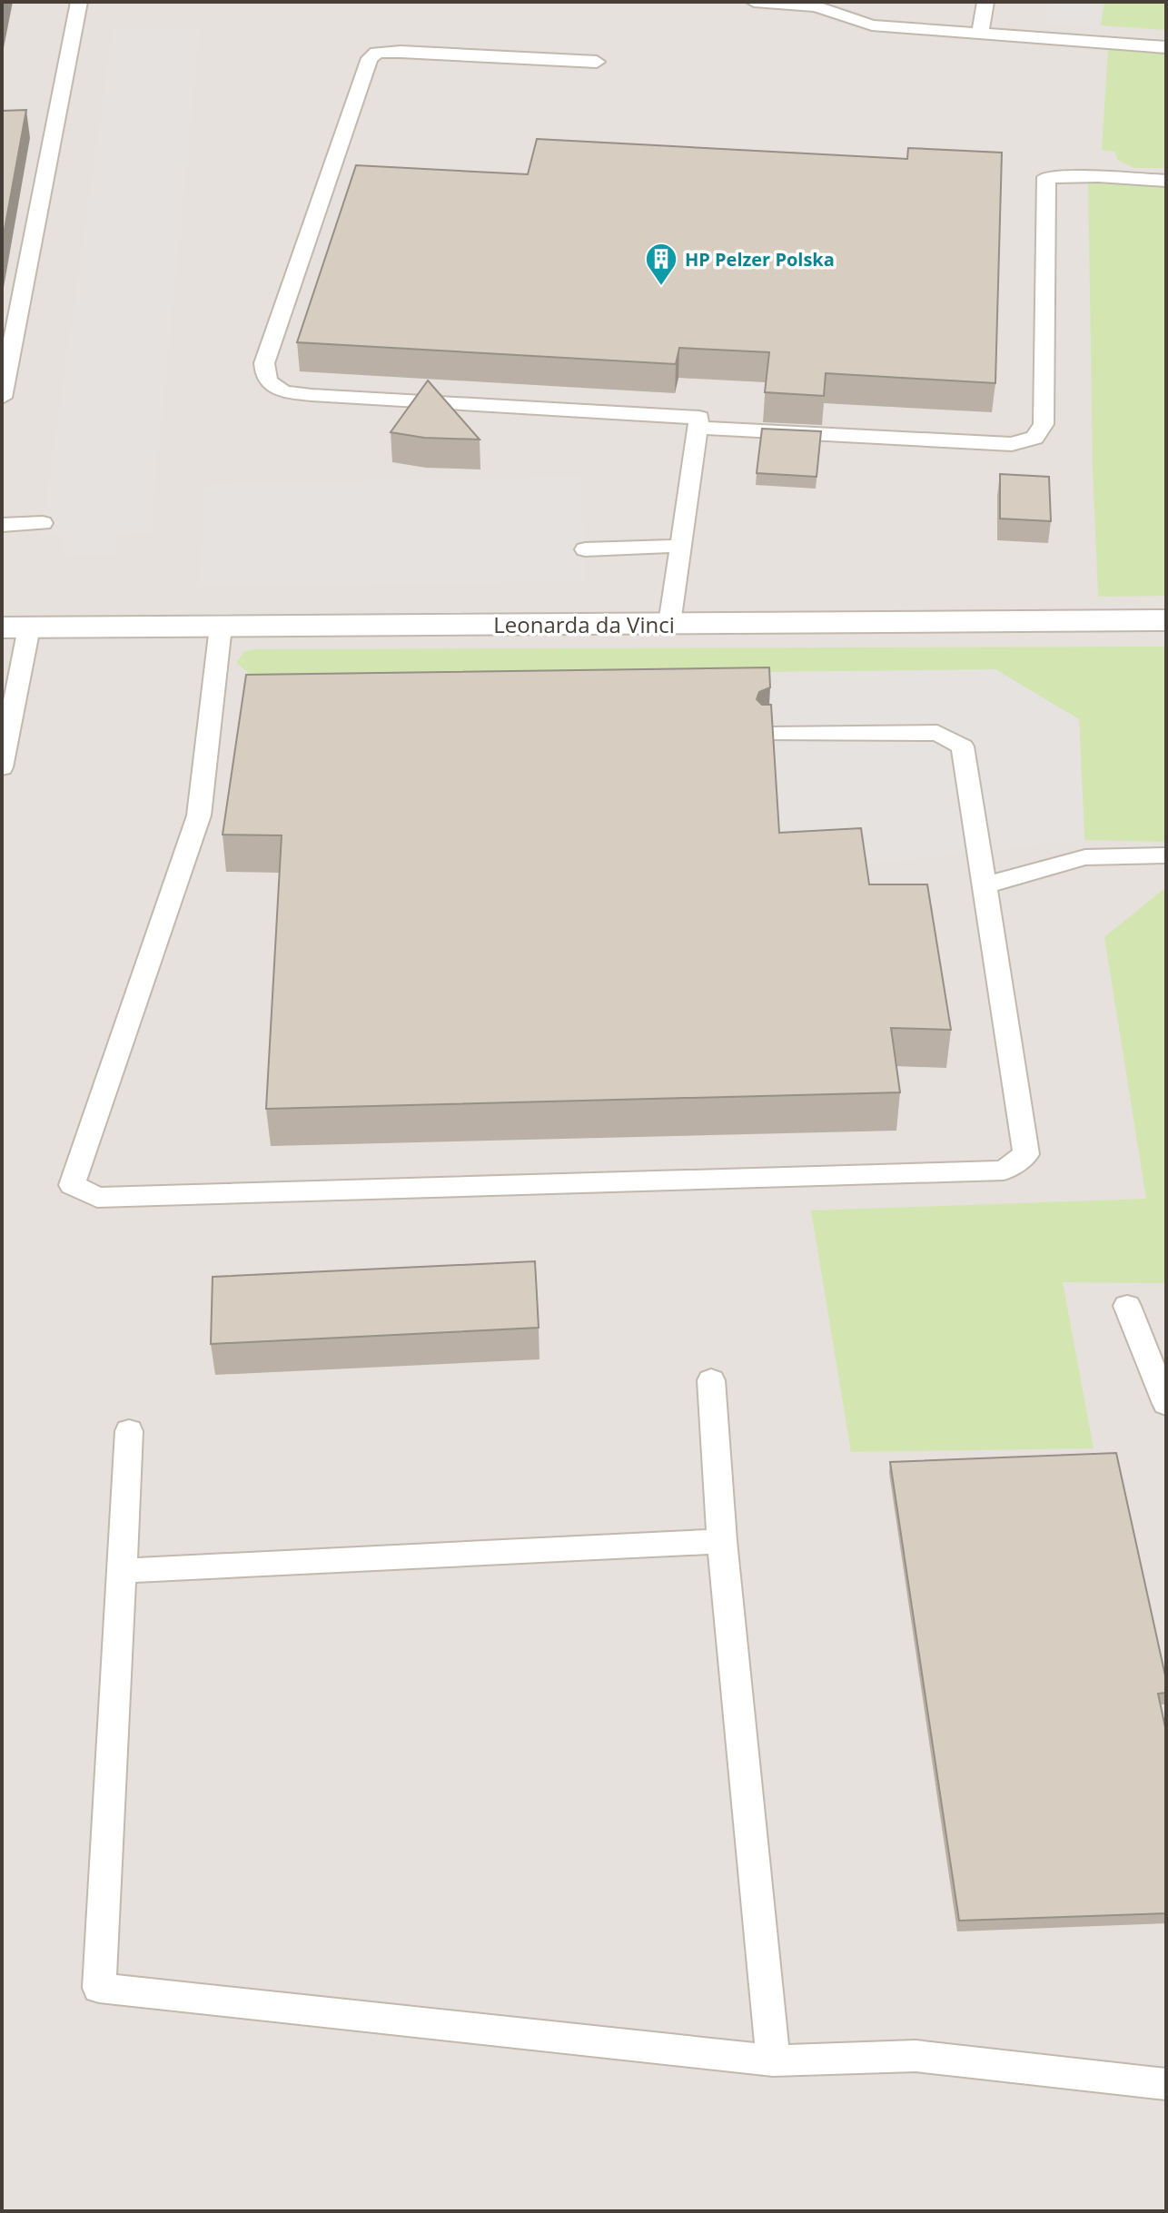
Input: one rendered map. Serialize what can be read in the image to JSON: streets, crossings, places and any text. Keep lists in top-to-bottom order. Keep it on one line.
{"streets":{"street":["Leonarda da Vinci"]},"places":{"building":["HP Pelzer Polska"]}}
